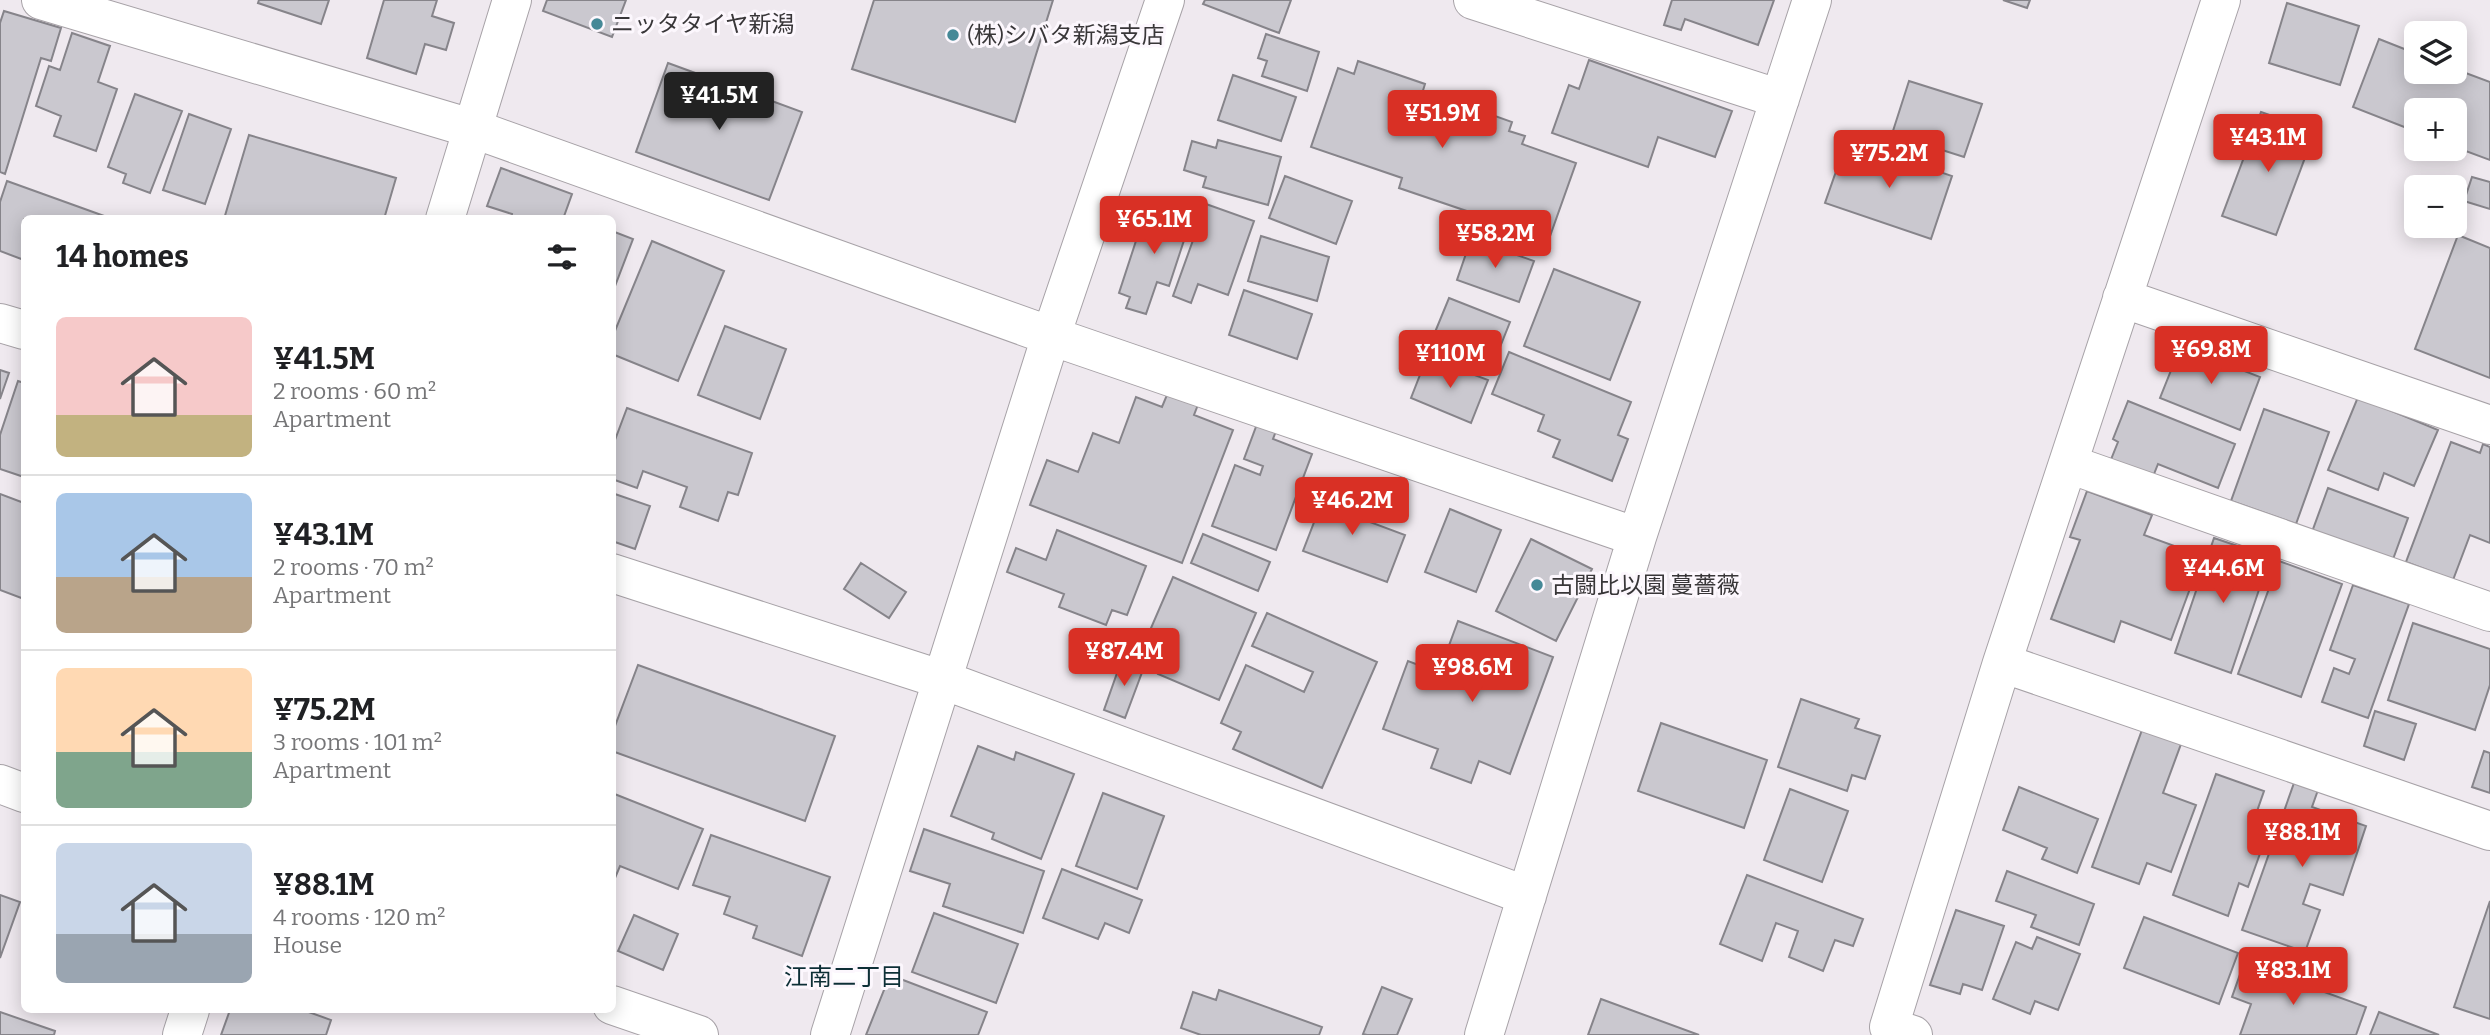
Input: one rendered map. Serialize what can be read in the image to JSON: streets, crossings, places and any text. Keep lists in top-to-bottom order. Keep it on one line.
{"districts":["江南二丁目"],"places":["ニッタタイヤ新潟","(株)シバタ新潟支店","古闘比以園 蔓薔薇"],"page":{"map_buttons":["+","−"],"price":["¥41.5M","¥51.9M","¥43.1M","¥75.2M","¥65.1M","¥58.2M","¥69.8M","¥110M","¥46.2M","¥44.6M","¥87.4M","¥98.6M","¥88.1M","¥83.1M"],"heading":"14 homes","list":[{"name":"¥41.5M","note":"2 rooms · 60 m² · Apartment"},{"name":"¥43.1M","note":"2 rooms · 70 m² · Apartment"},{"name":"¥75.2M","note":"3 rooms · 101 m² · Apartment"},{"name":"¥88.1M","note":"4 rooms · 120 m² · House"}]}}
